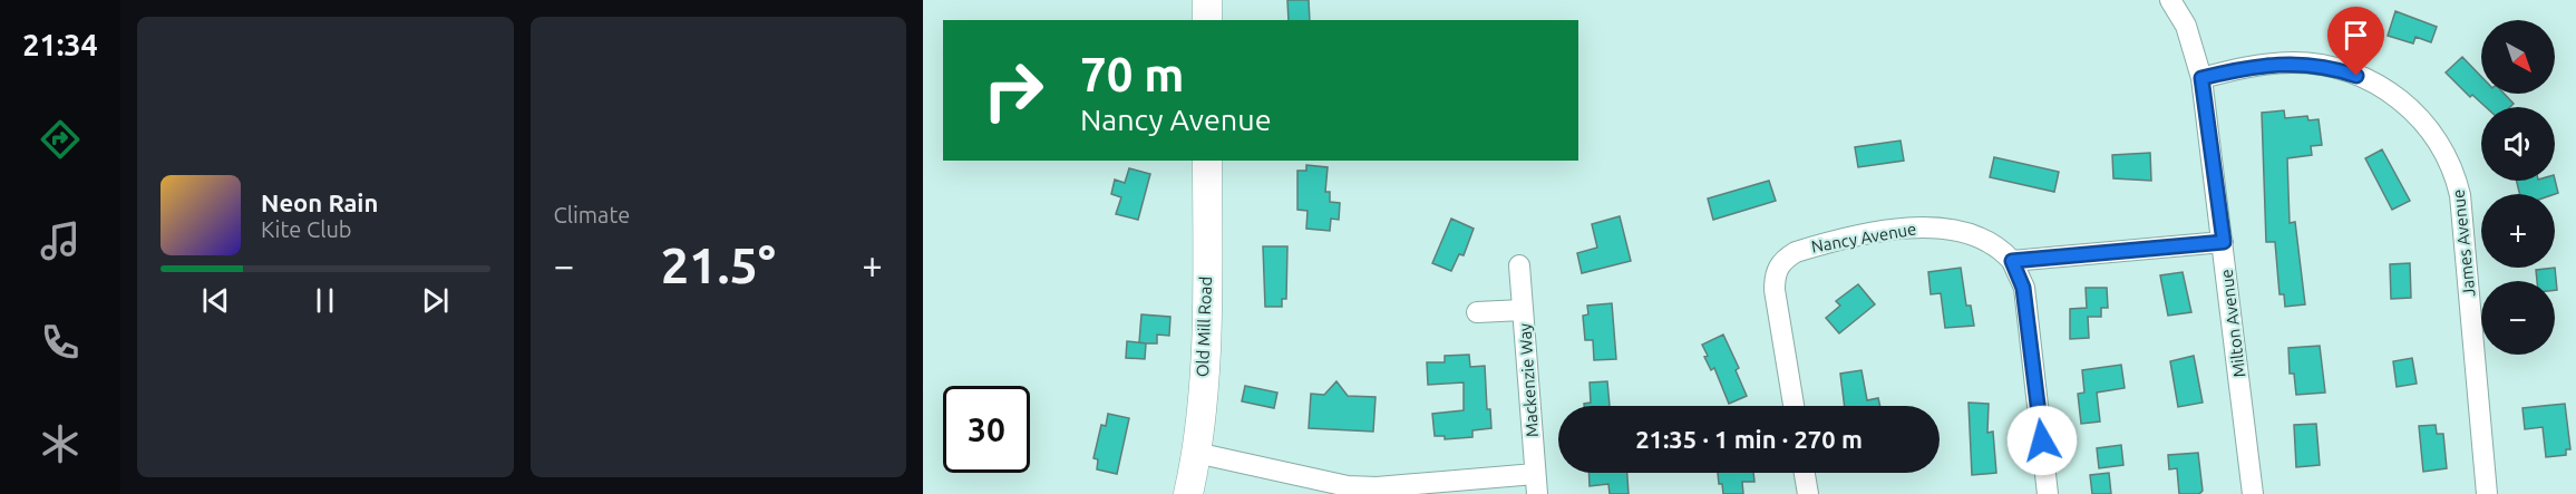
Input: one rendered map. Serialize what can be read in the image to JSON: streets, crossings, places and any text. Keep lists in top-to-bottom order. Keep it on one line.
{"streets":{"street":["Nancy Avenue","James Avenue","Milton Avenue","Old Mill Road","Mackenzie Way"]},"crossings":[["James Avenue","Milton Avenue"]],"north":"bottom right","page":{"tabs":"21:34","tile":"Climate","map_buttons":["+","−"],"turn":["70 m","Nancy Avenue"],"song":["Neon Rain","Kite Club"],"heat":["−","21.5°","+"],"limit":"30","trip":"21:35 · 1 min · 270 m"}}
